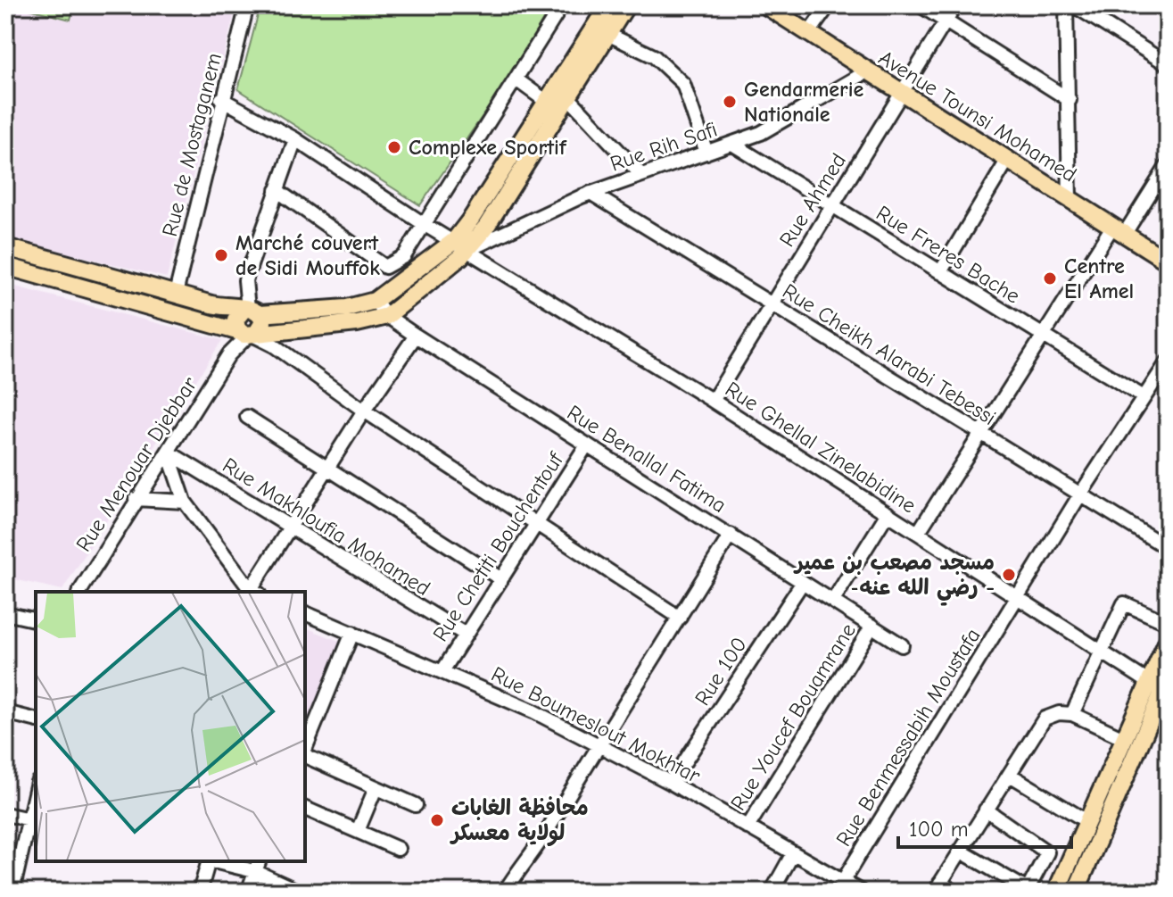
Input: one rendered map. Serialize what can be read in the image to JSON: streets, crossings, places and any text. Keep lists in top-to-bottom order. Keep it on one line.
{"streets":{"main road":["Avenue Tounsi Mohamed"],"street":["Rue de Mostaganem","Rue Rih Safi","Rue Ahmed","Rue Freres Bache","Rue Cheikh Alarabi Tebessi","Rue Ghellal Zinelabidine","Rue Benallal Fatima","Rue Menouar Djebbar","Rue Makhloufia Mohamed","Rue Chetiti Bouchentouf","Rue 100","Rue Youcef Bouamrane","Rue Boumeslout Mokhtar","Rue Benmessabih Moustafa"]},"crossings":[["Avenue Tounsi Mohamed","Rue Rih Safi"],["Avenue Tounsi Mohamed","Rue Ahmed"],["Rue de Mostaganem","Rue Ghellal Zinelabidine"],["Rue Rih Safi","Rue Freres Bache"],["Rue Rih Safi","Rue Cheikh Alarabi Tebessi"],["Rue Rih Safi","Rue Ghellal Zinelabidine"],["Rue Ahmed","Rue Freres Bache"],["Rue Ahmed","Rue Cheikh Alarabi Tebessi"],["Rue Ahmed","Rue Ghellal Zinelabidine"],["Rue Freres Bache","Rue Benmessabih Moustafa"],["Rue Cheikh Alarabi Tebessi","Rue Benmessabih Moustafa"],["Rue Ghellal Zinelabidine","Rue Menouar Djebbar"],["Rue Ghellal Zinelabidine","Rue Benmessabih Moustafa"],["Rue Benallal Fatima","Rue Chetiti Bouchentouf"],["Rue Benallal Fatima","Rue 100"],["Rue Benallal Fatima","Rue Youcef Bouamrane"],["Rue Menouar Djebbar","Rue Makhloufia Mohamed"],["Rue Makhloufia Mohamed","Rue Chetiti Bouchentouf"],["Rue Chetiti Bouchentouf","Rue Boumeslout Mokhtar"],["Rue 100","Rue Boumeslout Mokhtar"],["Rue Youcef Bouamrane","Rue Boumeslout Mokhtar"],["Rue Boumeslout Mokhtar","Rue Benmessabih Moustafa"]],"places":["Gendarmerie Nationale","Complexe Sportif","Marché couvert de Sidi Mouffok","Centre El Amel","مسجد مصعب بن عمير -رضي الله عنه -","محافظة الغابات لولاية معسكر"],"scale_bar":"100 m"}
